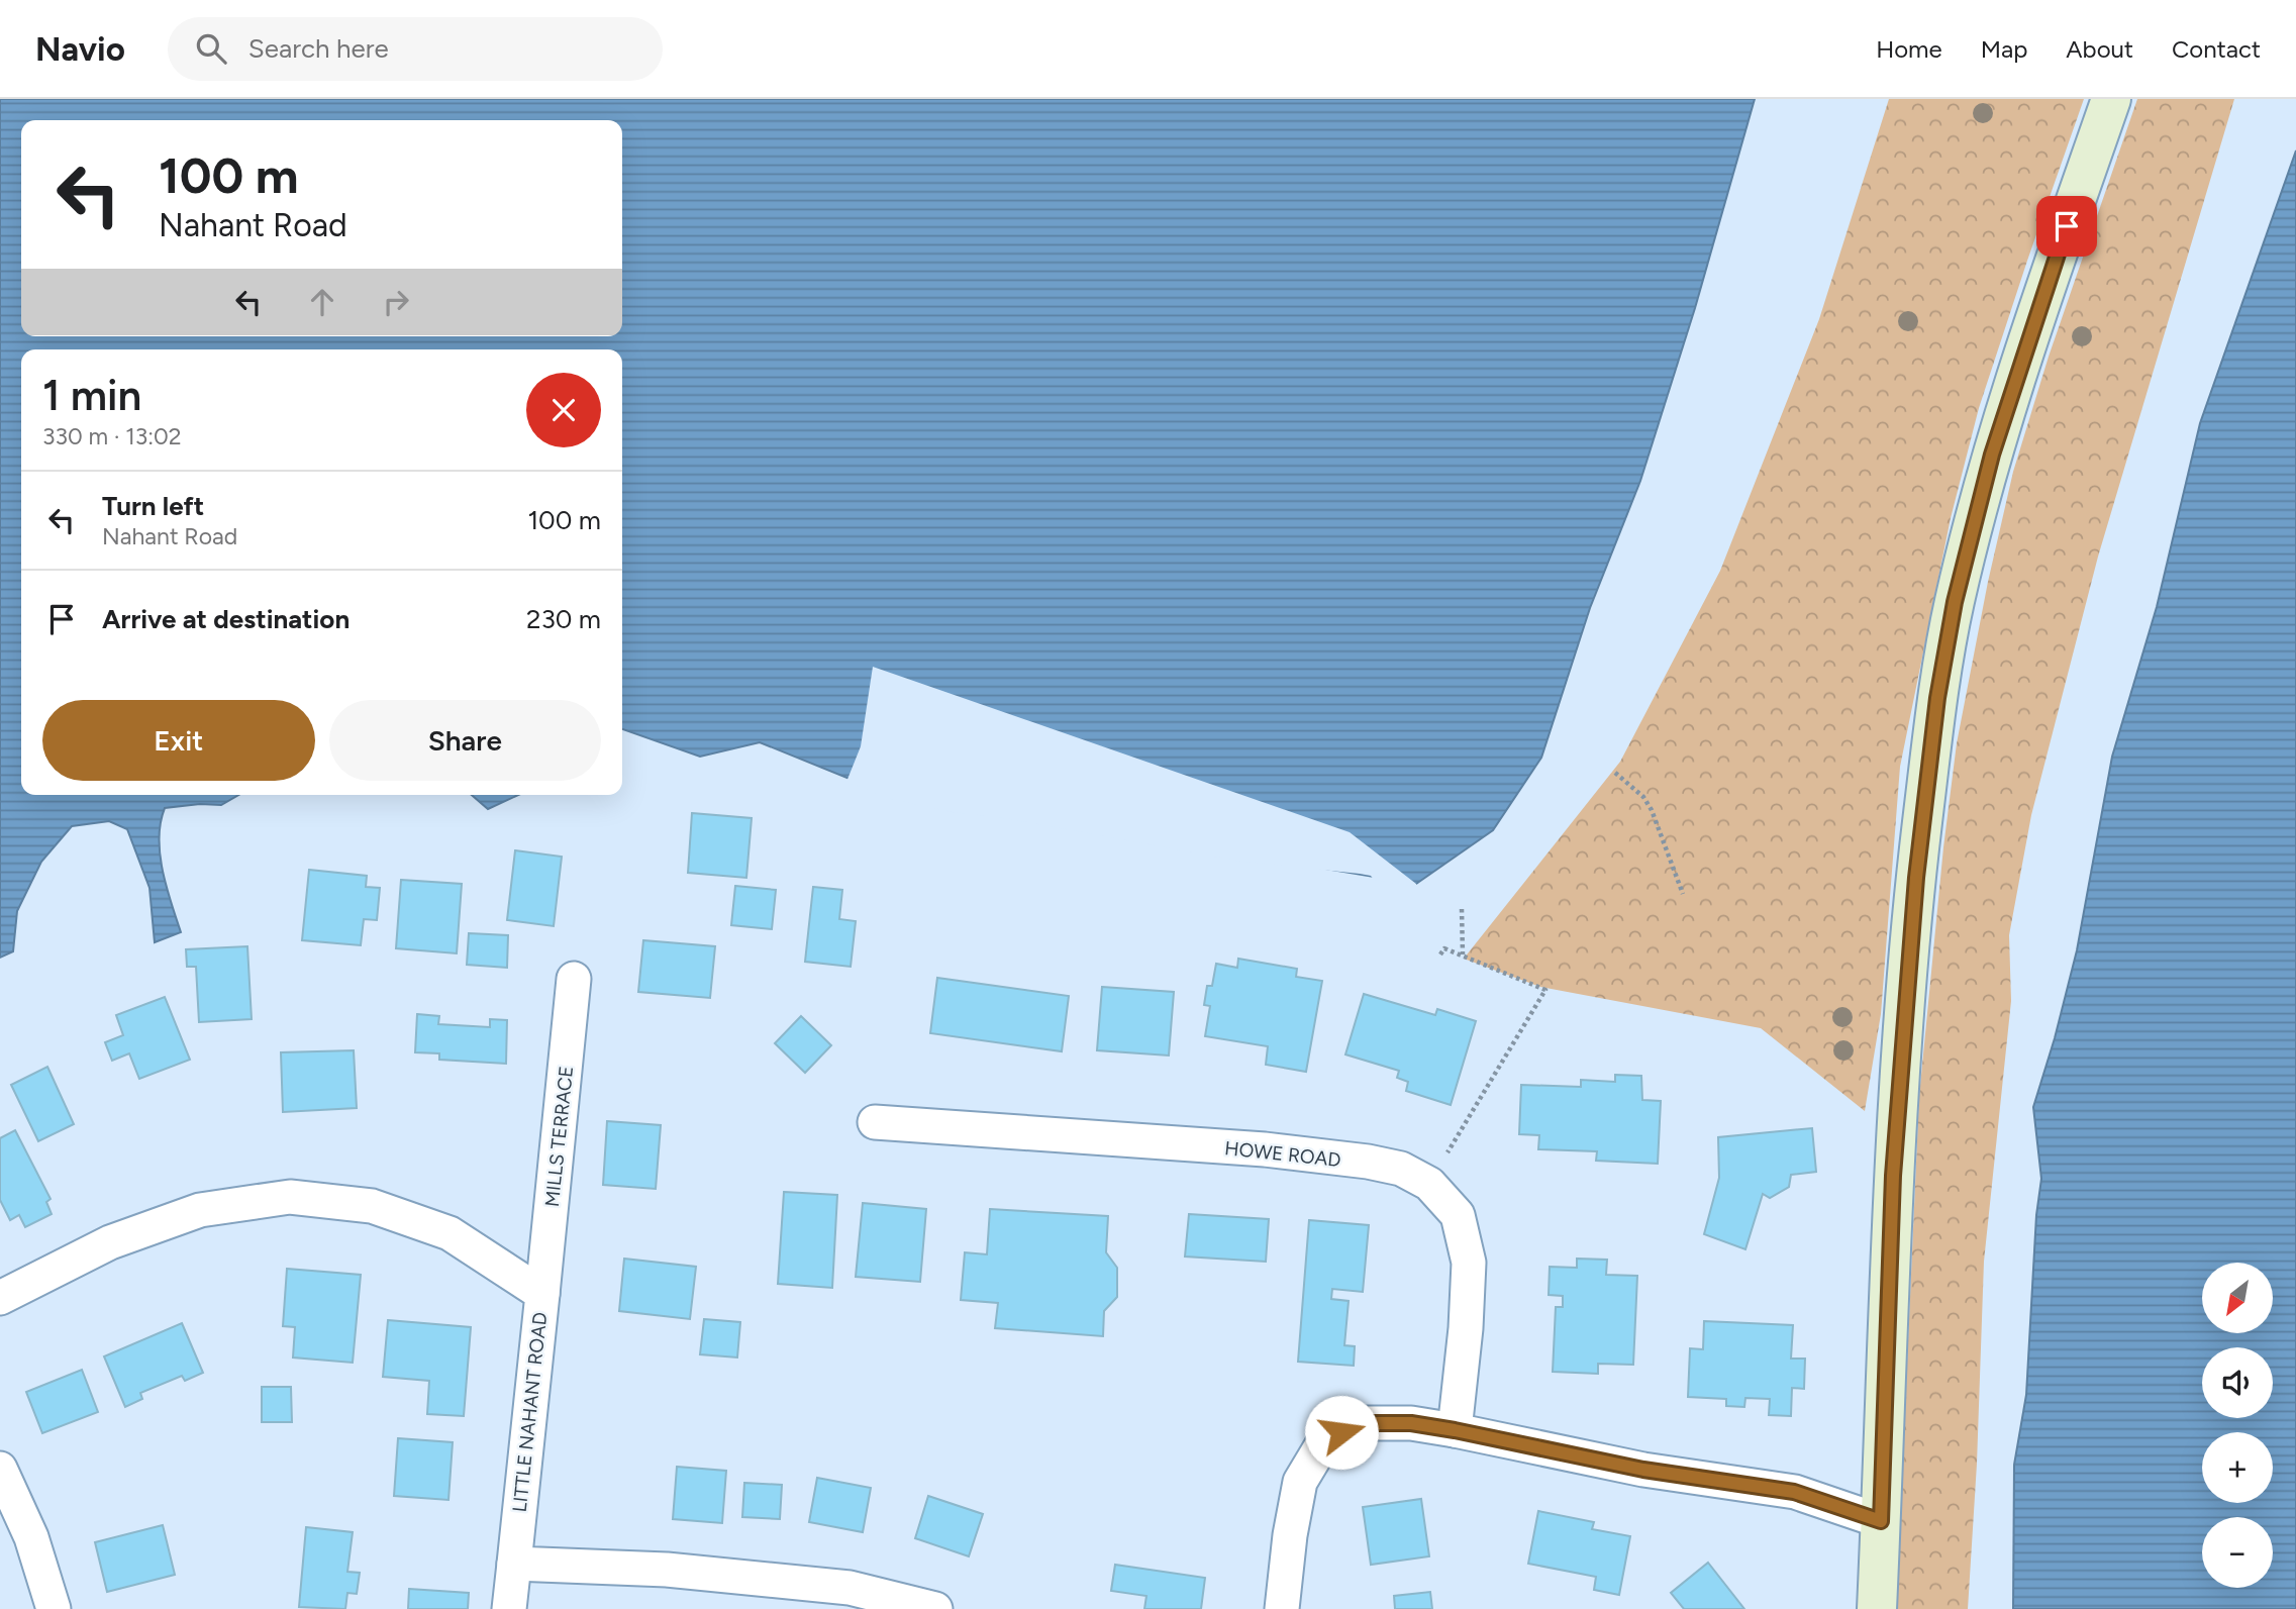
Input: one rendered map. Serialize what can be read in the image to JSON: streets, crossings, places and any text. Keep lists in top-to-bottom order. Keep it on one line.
{"streets":{"street":["MILLS TERRACE","HOWE ROAD","LITTLE NAHANT ROAD"]},"crossings":[["MILLS TERRACE","LITTLE NAHANT ROAD"]],"north":"bottom left","page":{"header":"Navio","search":"Search here","nav":["Home","Map","About","Contact"],"turn":["100 m","Nahant Road"],"heading":["1 min","330 m · 13:02"],"list":[{"name":"Turn left","note":"Nahant Road","value":"100 m"},{"name":"Arrive at destination","value":"230 m"}],"buttons":["Exit","Share"],"map_buttons":["+","−"]}}
